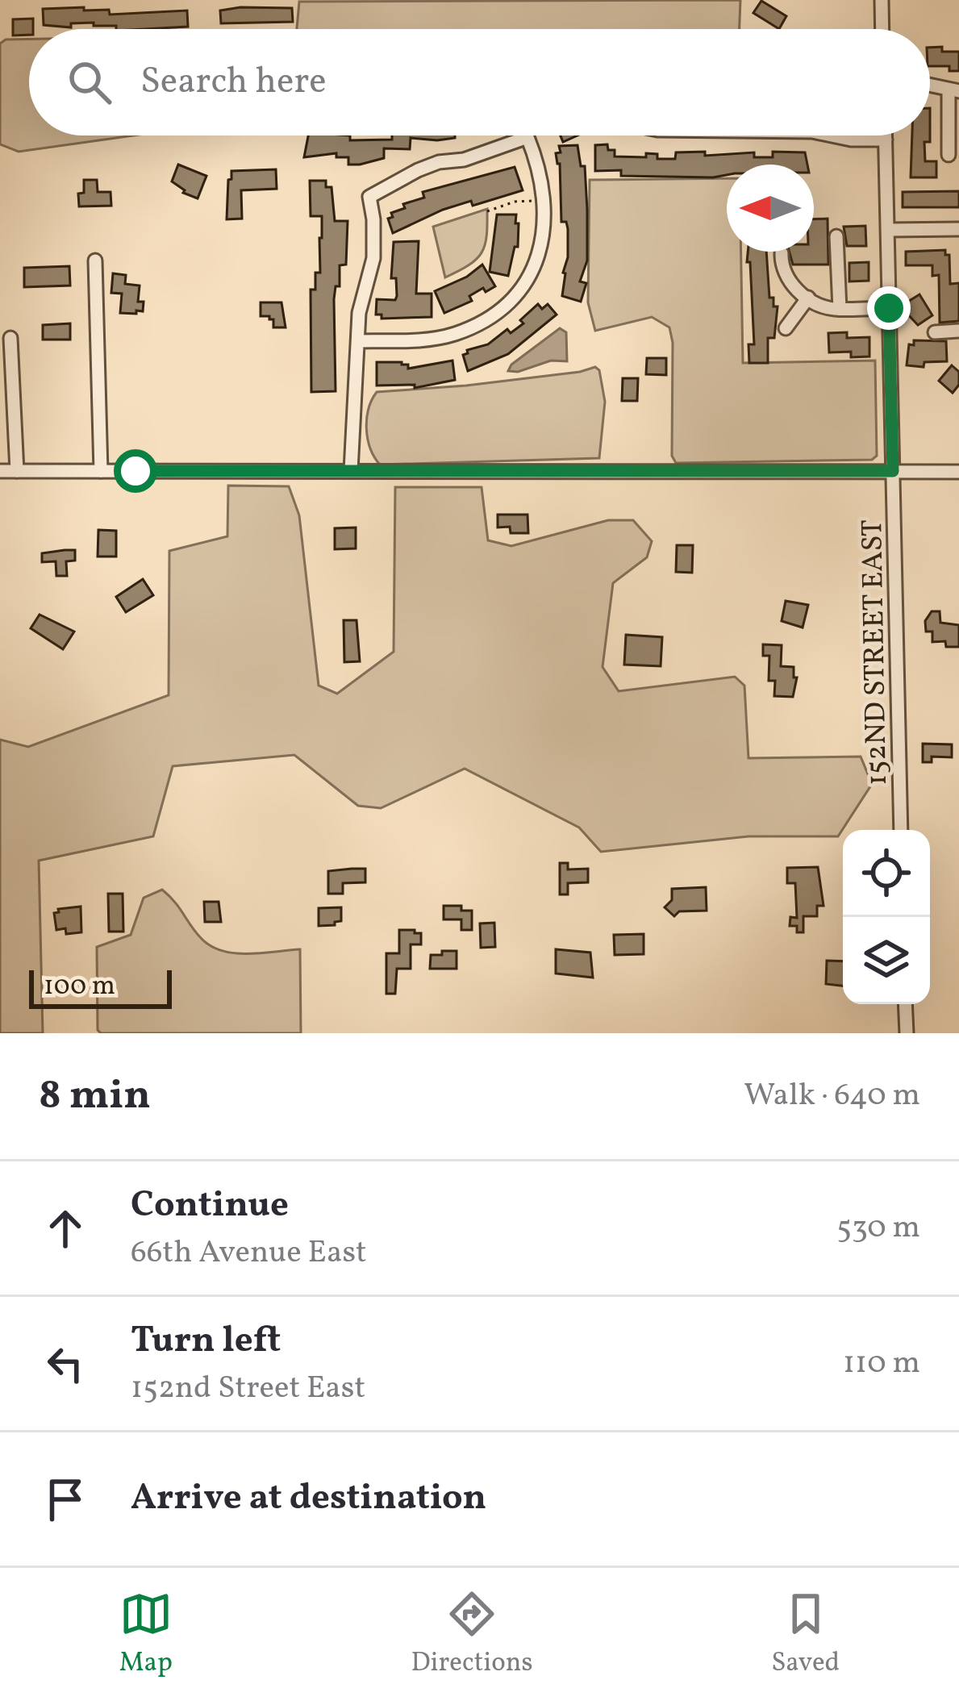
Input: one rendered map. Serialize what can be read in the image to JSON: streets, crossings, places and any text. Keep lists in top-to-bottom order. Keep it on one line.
{"streets":{"street":["152ND STREET EAST"]},"scale_bar":"100 m","north":"left","page":{"search":"Search here","scale":"100 m","heading":["8 min","Walk · 640 m"],"list":[["Continue","66th Avenue East","530 m"],["Turn left","152nd Street East","110 m"],"Arrive at destination"],"nav":["Map","Directions","Saved"]}}
